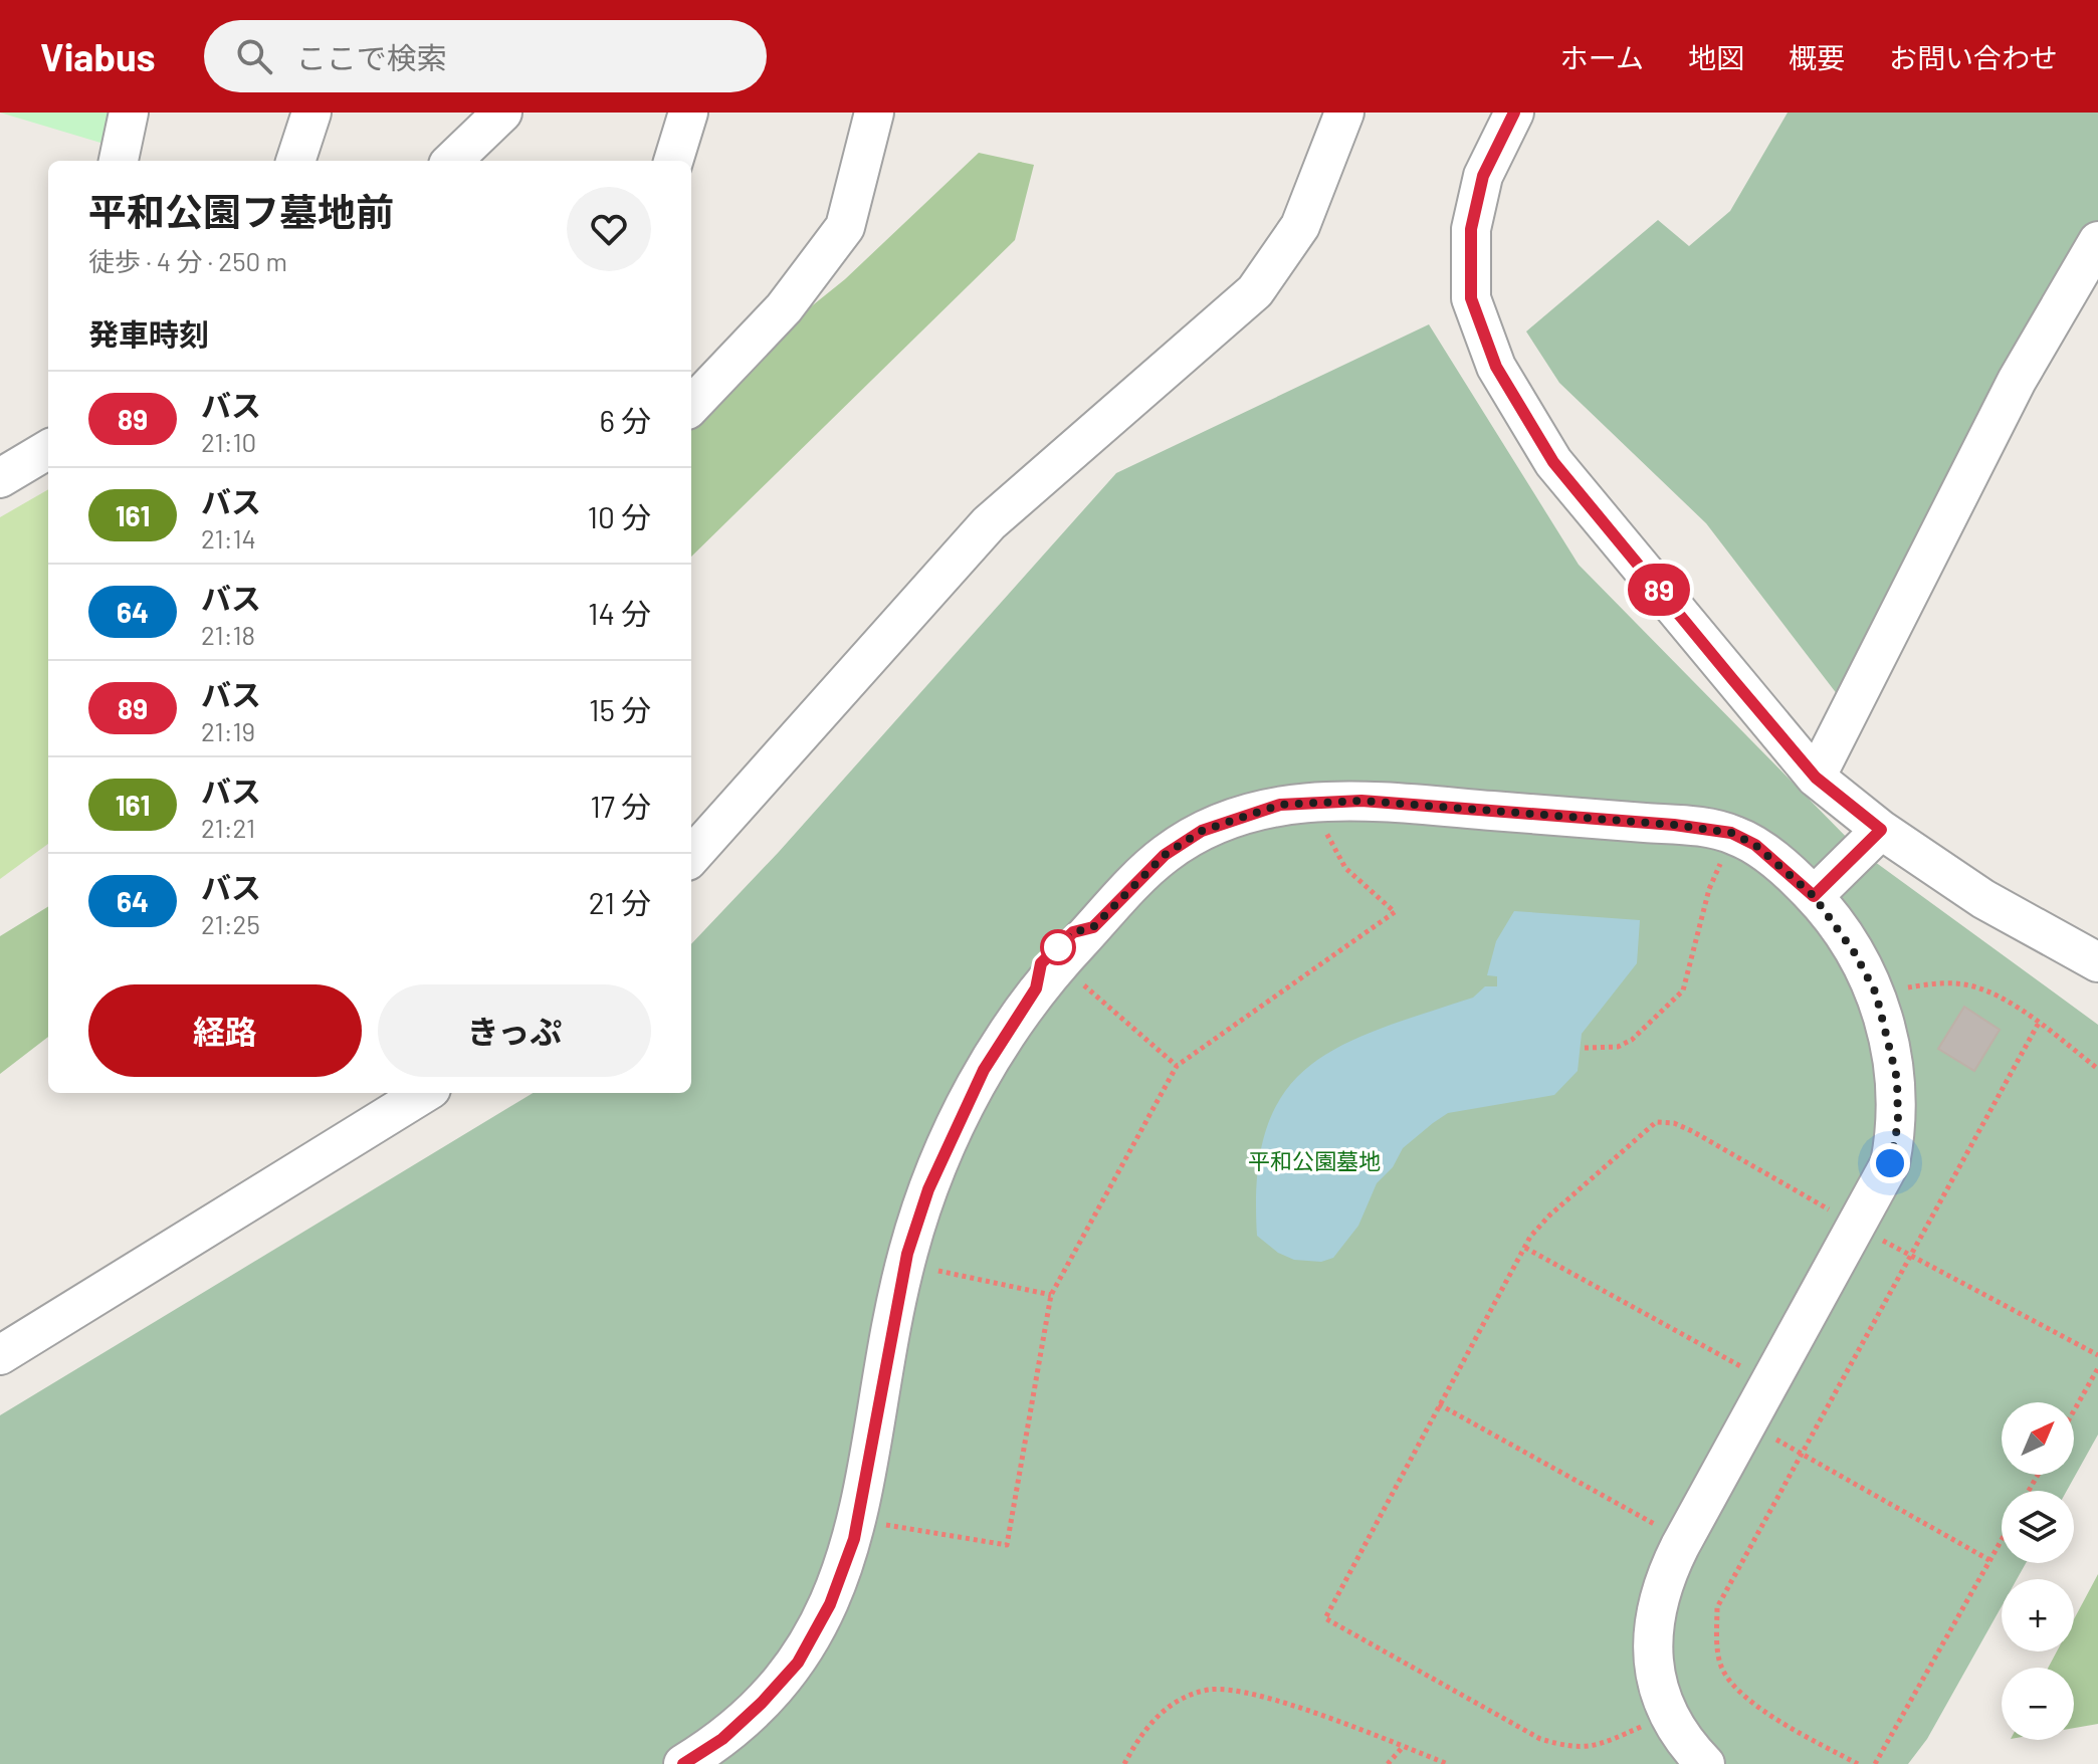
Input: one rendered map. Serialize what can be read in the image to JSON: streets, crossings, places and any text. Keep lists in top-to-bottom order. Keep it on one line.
{"parks":["平和公園墓地"],"lines":["bus line 89"],"north":"top right","page":{"header":"Viabus","search":"ここで検索","nav":["ホーム","地図","概要","お問い合わせ"],"on_map":"89","heading":[["平和公園フ墓地前","徒歩 · 4 分 · 250 m"],"発車時刻"],"list":[{"mark":"89","name":"バス","note":"21:10","value":"6 分"},{"mark":"161","name":"バス","note":"21:14","value":"10 分"},{"mark":"64","name":"バス","note":"21:18","value":"14 分"},{"mark":"89","name":"バス","note":"21:19","value":"15 分"},{"mark":"161","name":"バス","note":"21:21","value":"17 分"},{"mark":"64","name":"バス","note":"21:25","value":"21 分"}],"buttons":["経路","きっぷ"],"map_buttons":["+","−"]}}
